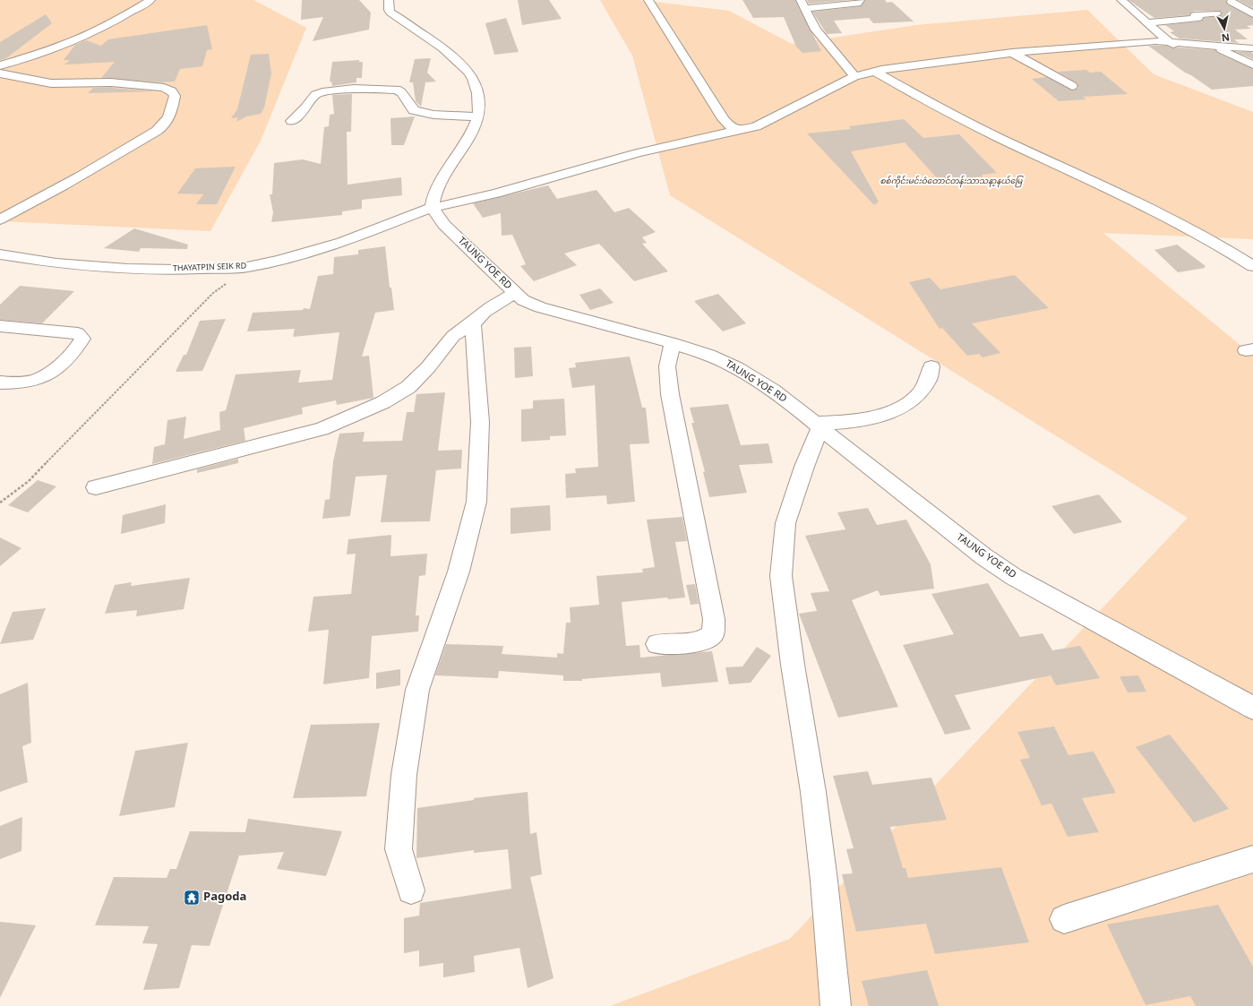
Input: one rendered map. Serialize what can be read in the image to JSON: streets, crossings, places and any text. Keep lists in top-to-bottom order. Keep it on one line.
{"streets":{"street":["TAUNG YOE RD","THAYATPIN SEIK RD"]},"crossings":[["TAUNG YOE RD","THAYATPIN SEIK RD"]],"parks":["စစ်ကိုင်းမင်းဝံတောင်တန်းသာသနာ့နယ်မြေ"],"places":{"temple":["Pagoda"]},"north":"bottom"}
